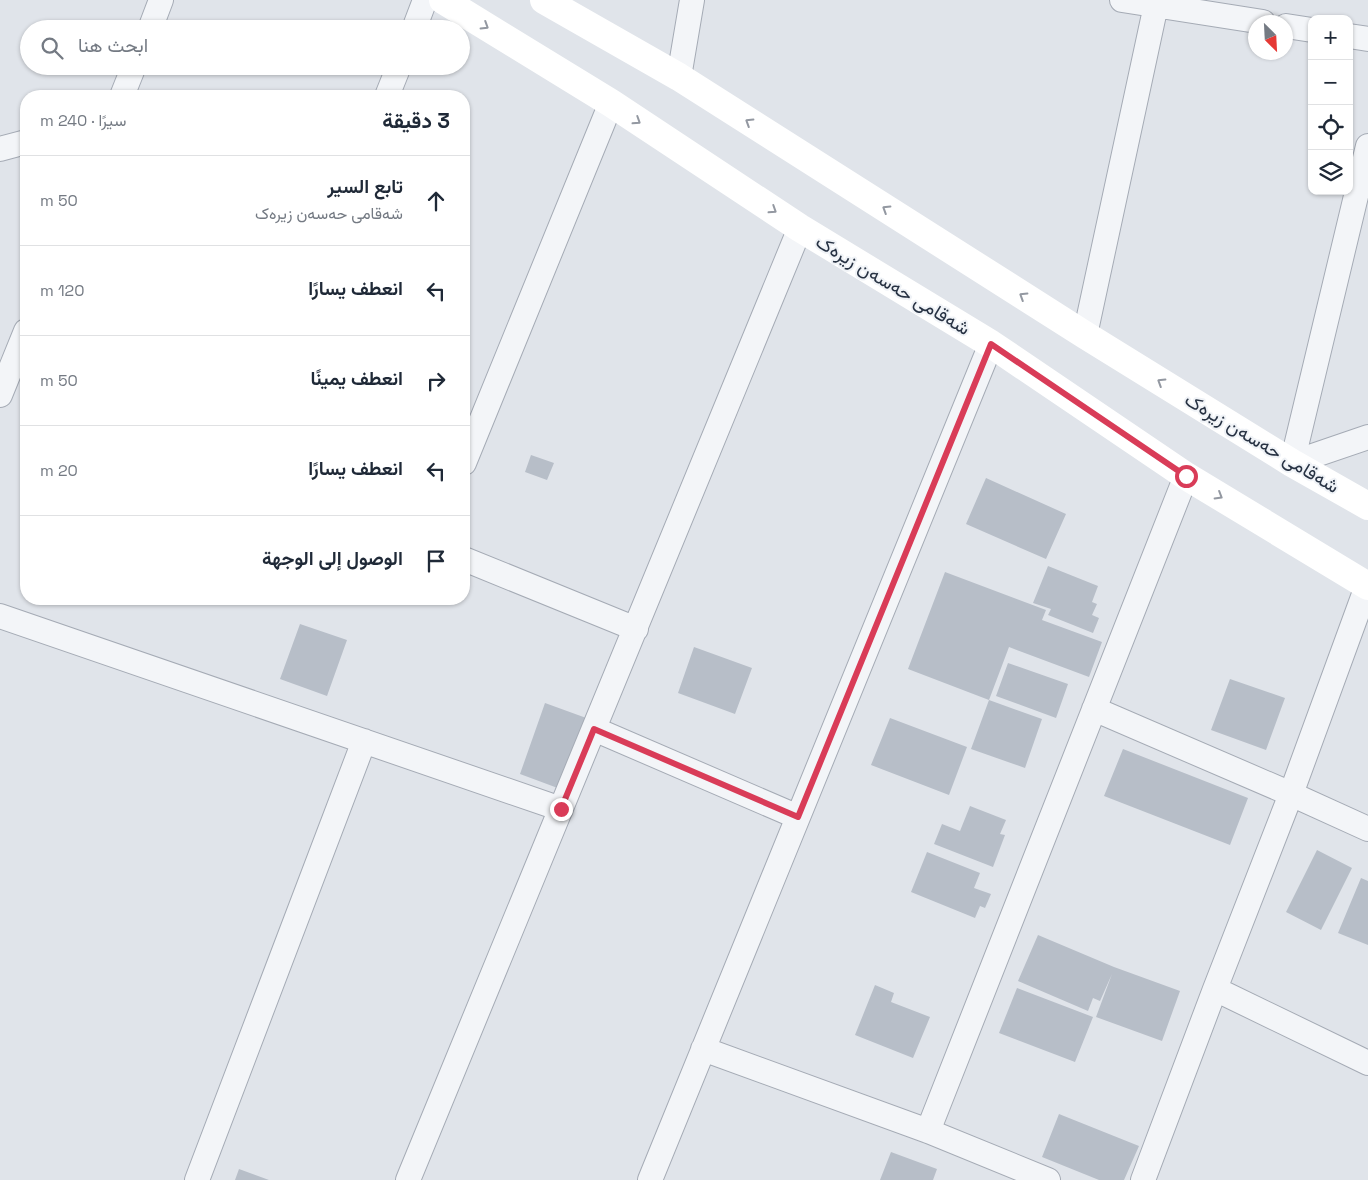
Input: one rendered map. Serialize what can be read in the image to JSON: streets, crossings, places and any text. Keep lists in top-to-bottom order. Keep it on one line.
{"streets":{"main road":["شەقامی حەسەن زیرەک"]},"north":"bottom right","page":{"map_buttons":["+","−"],"search":"ابحث هنا","heading":["3 دقيقة","سيرًا · 240 m"],"list":[["تابع السير","شەقامی حەسەن زیرەک","50 m"],["انعطف يسارًا","120 m"],["انعطف يمينًا","50 m"],["انعطف يسارًا","20 m"],"الوصول إلى الوجهة"]}}
